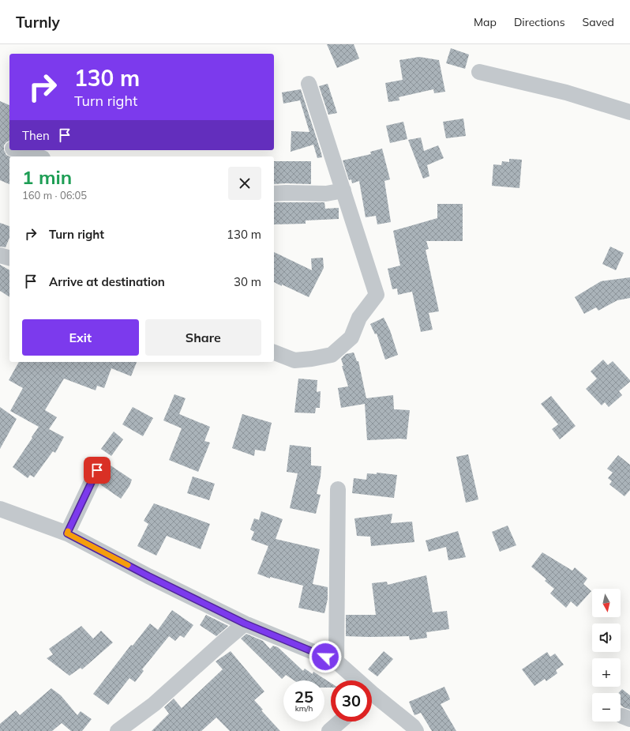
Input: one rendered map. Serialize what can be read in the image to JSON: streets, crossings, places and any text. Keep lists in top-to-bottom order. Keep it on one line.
{"north":"bottom","page":{"header":"Turnly","nav":["Map","Directions","Saved"],"turn":["130 m","Turn right"],"then":"Then","heading":["1 min","160 m · 06:05"],"list":[{"name":"Turn right","value":"130 m"},{"name":"Arrive at destination","value":"30 m"}],"buttons":["Exit","Share"],"map_buttons":["+","−"],"speed":"25 km/h","limit":"30"}}
